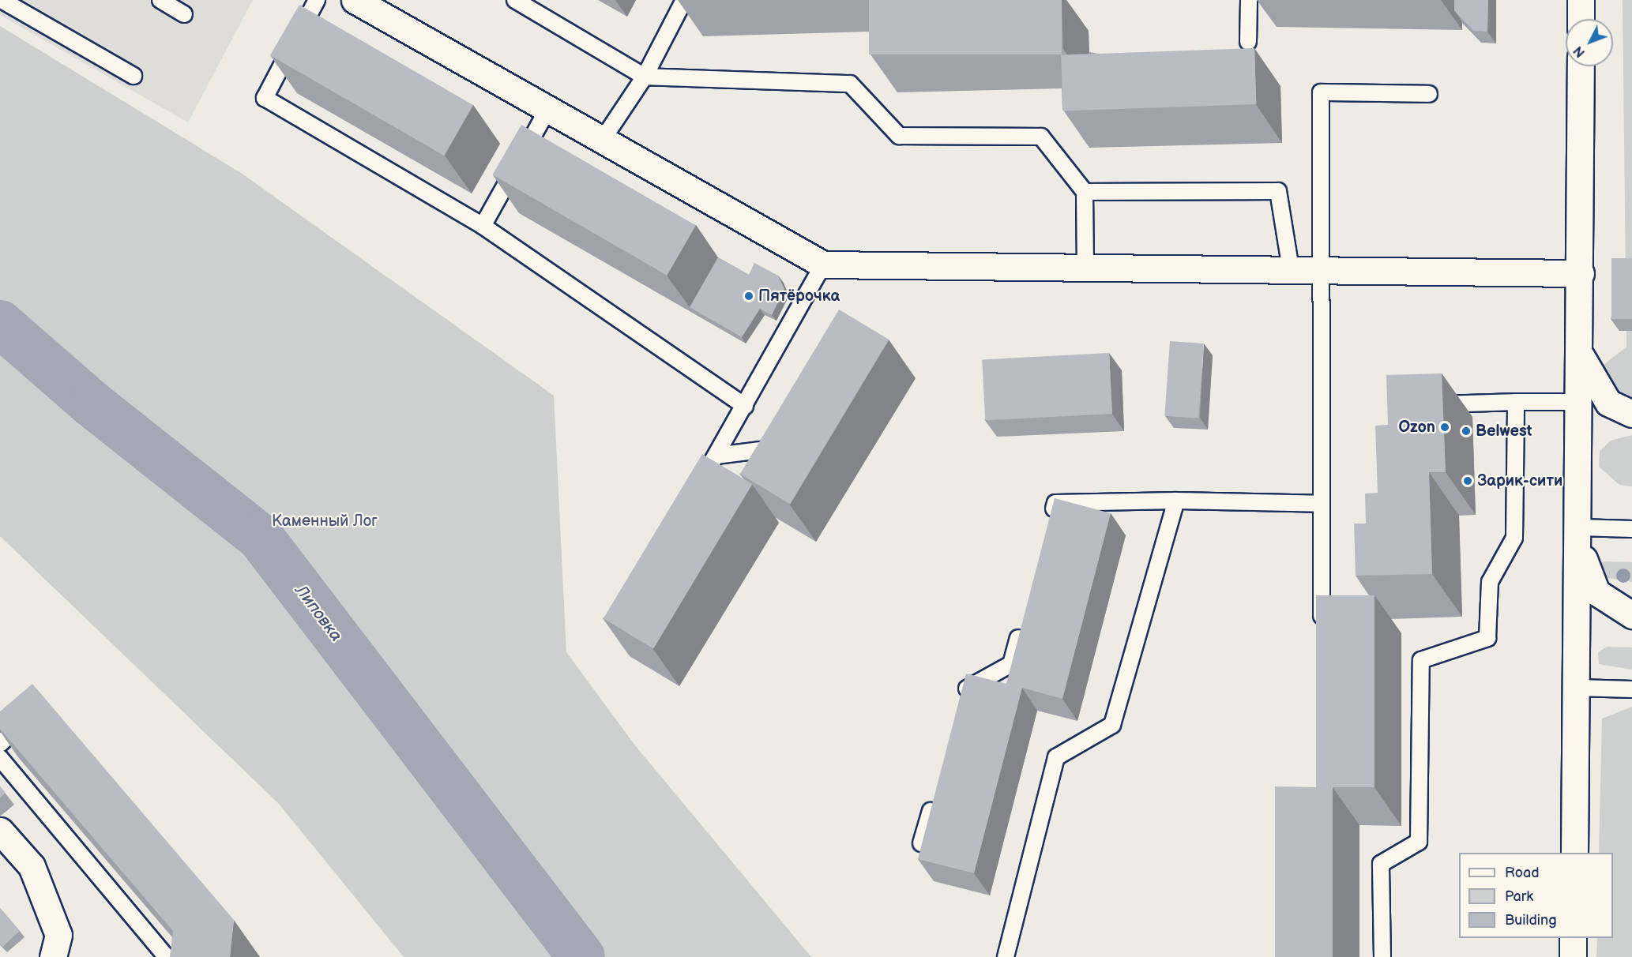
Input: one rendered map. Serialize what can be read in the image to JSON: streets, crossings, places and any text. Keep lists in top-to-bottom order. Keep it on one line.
{"water":["Липовка"],"parks":["Каменный Лог"],"places":["Пятёрочка","Ozon","Belwest","Зарик-сити"],"legend":["Road","Park","Building"],"north":"bottom left"}
